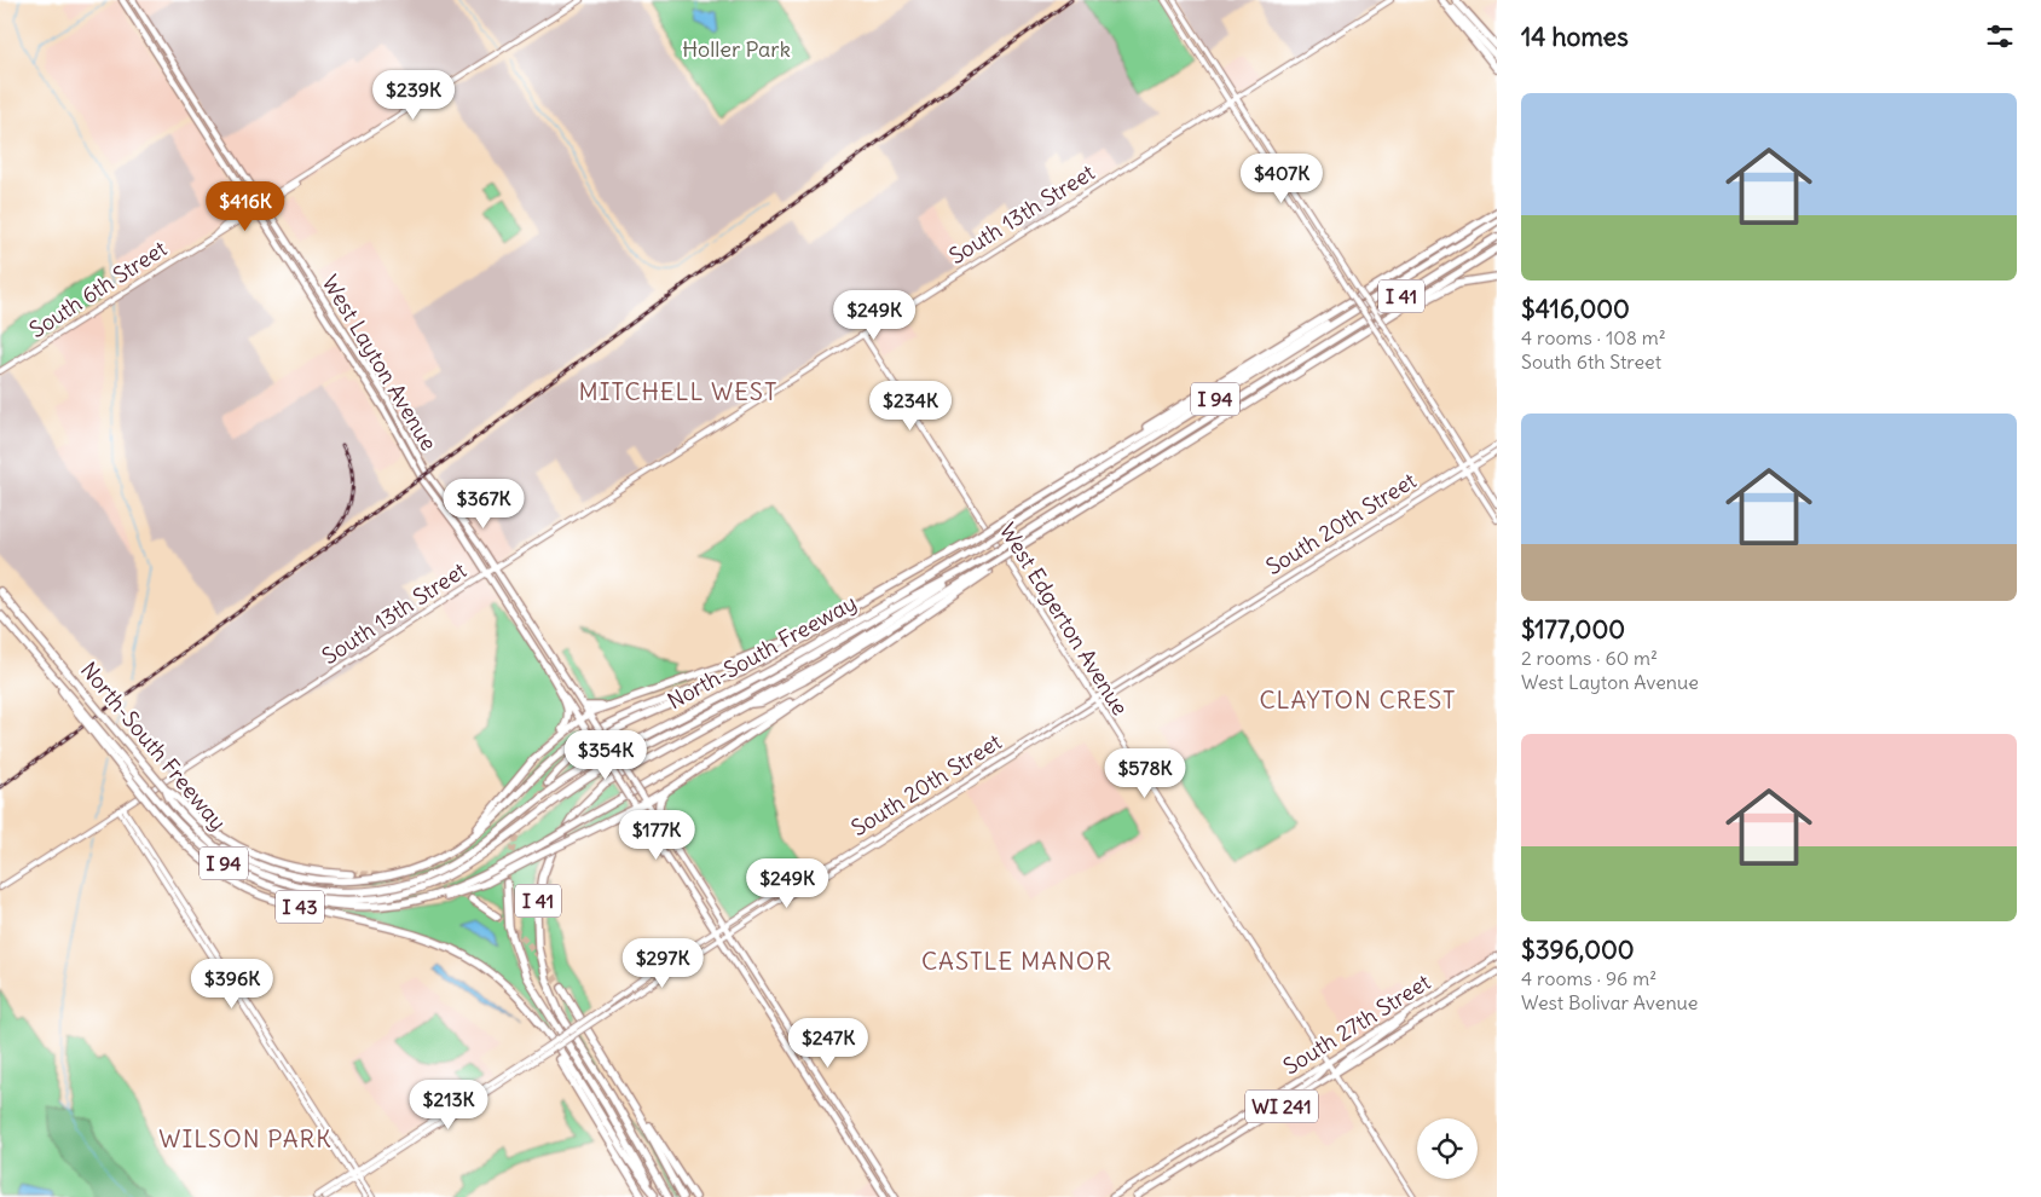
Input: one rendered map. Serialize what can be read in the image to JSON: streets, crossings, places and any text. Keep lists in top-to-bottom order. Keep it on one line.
{"streets":{"highway":["I 41","I 94","North-South Freeway","I 43"],"main road":["West Layton Avenue","South 27th Street","WI 241"],"street":["South 13th Street","South 6th Street","South 20th Street","West Edgerton Avenue"]},"crossings":[["South 13th Street","West Layton Avenue"],["South 13th Street","West Edgerton Avenue"],["South 6th Street","West Layton Avenue"],["I 41","North-South Freeway"],["I 41","I 43"],["West Layton Avenue","South 20th Street"],["South 20th Street","West Edgerton Avenue"],["West Edgerton Avenue","South 27th Street"],["North-South Freeway","I 43"]],"districts":["MITCHELL WEST","CLAYTON CREST","CASTLE MANOR","WILSON PARK"],"parks":["Holler Park"],"page":{"heading":"14 homes","price":["$239K","$407K","$416K","$249K","$234K","$367K","$354K","$578K","$177K","$249K","$297K","$396K","$247K","$213K"],"list":[{"name":"$416,000","note":"4 rooms · 108 m² · South 6th Street"},{"name":"$177,000","note":"2 rooms · 60 m² · West Layton Avenue"},{"name":"$396,000","note":"4 rooms · 96 m² · West Bolivar Avenue"}]}}
